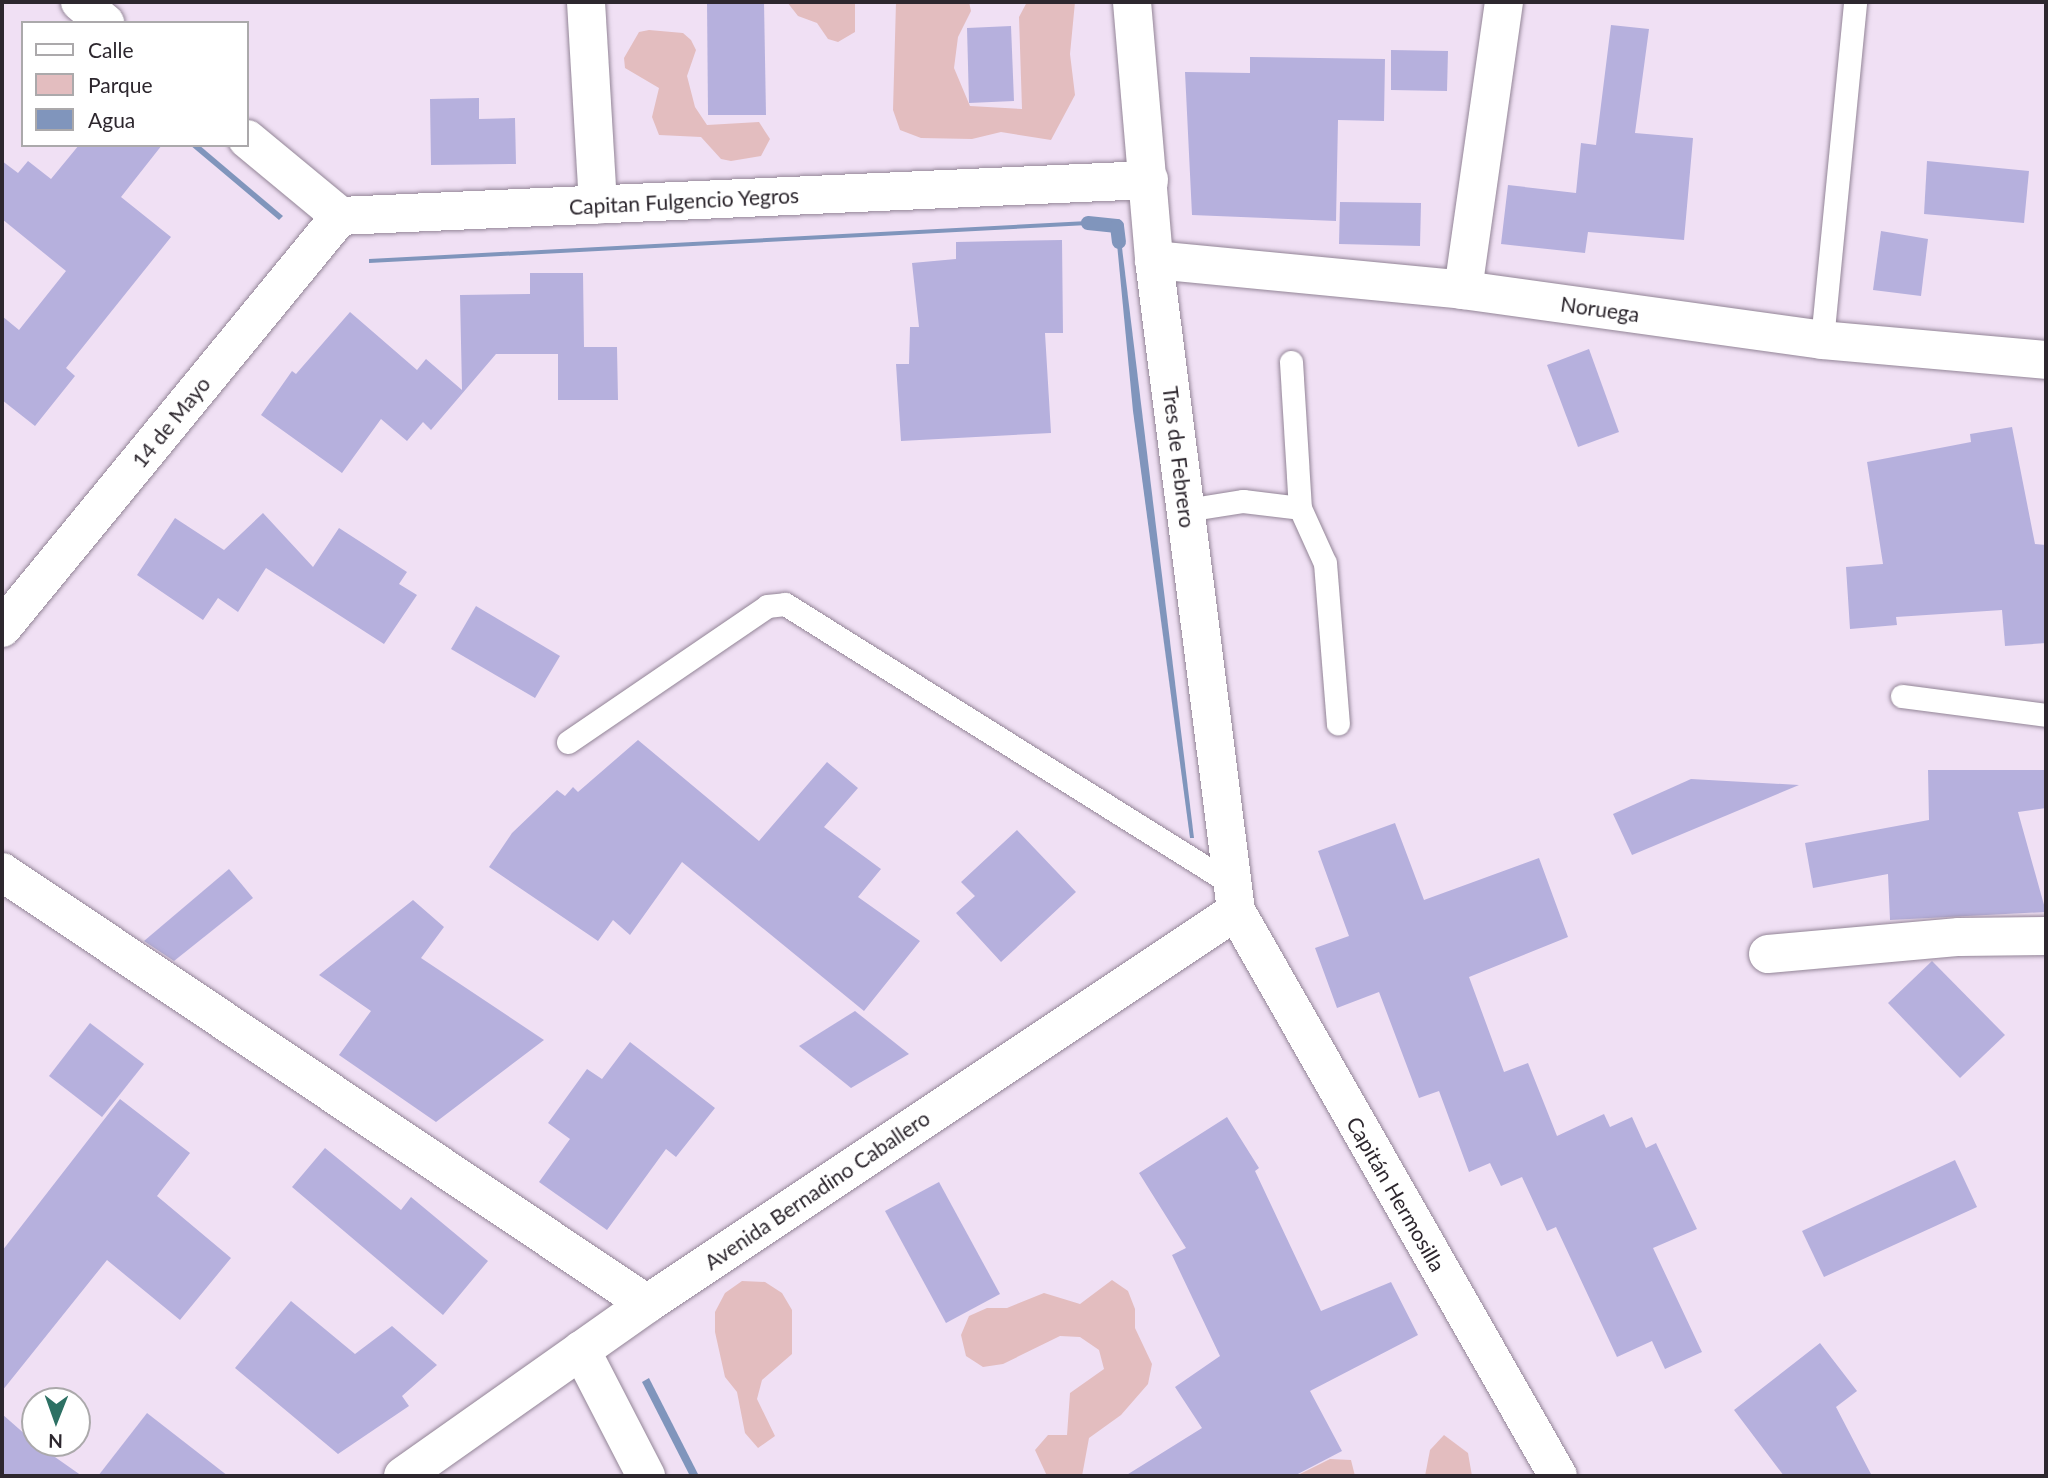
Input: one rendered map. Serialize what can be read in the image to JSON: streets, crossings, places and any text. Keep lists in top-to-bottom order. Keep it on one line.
{"streets":{"street":["Capitan Fulgencio Yegros","Noruega","14 de Mayo","Tres de Febrero","Avenida Bernadino Caballero","Capitán Hermosilla"]},"crossings":[["Capitan Fulgencio Yegros","14 de Mayo"],["Capitan Fulgencio Yegros","Tres de Febrero"],["Noruega","Tres de Febrero"],["Tres de Febrero","Avenida Bernadino Caballero"],["Tres de Febrero","Capitán Hermosilla"],["Avenida Bernadino Caballero","Capitán Hermosilla"]],"legend":["Calle","Parque","Agua"],"north":"bottom"}
